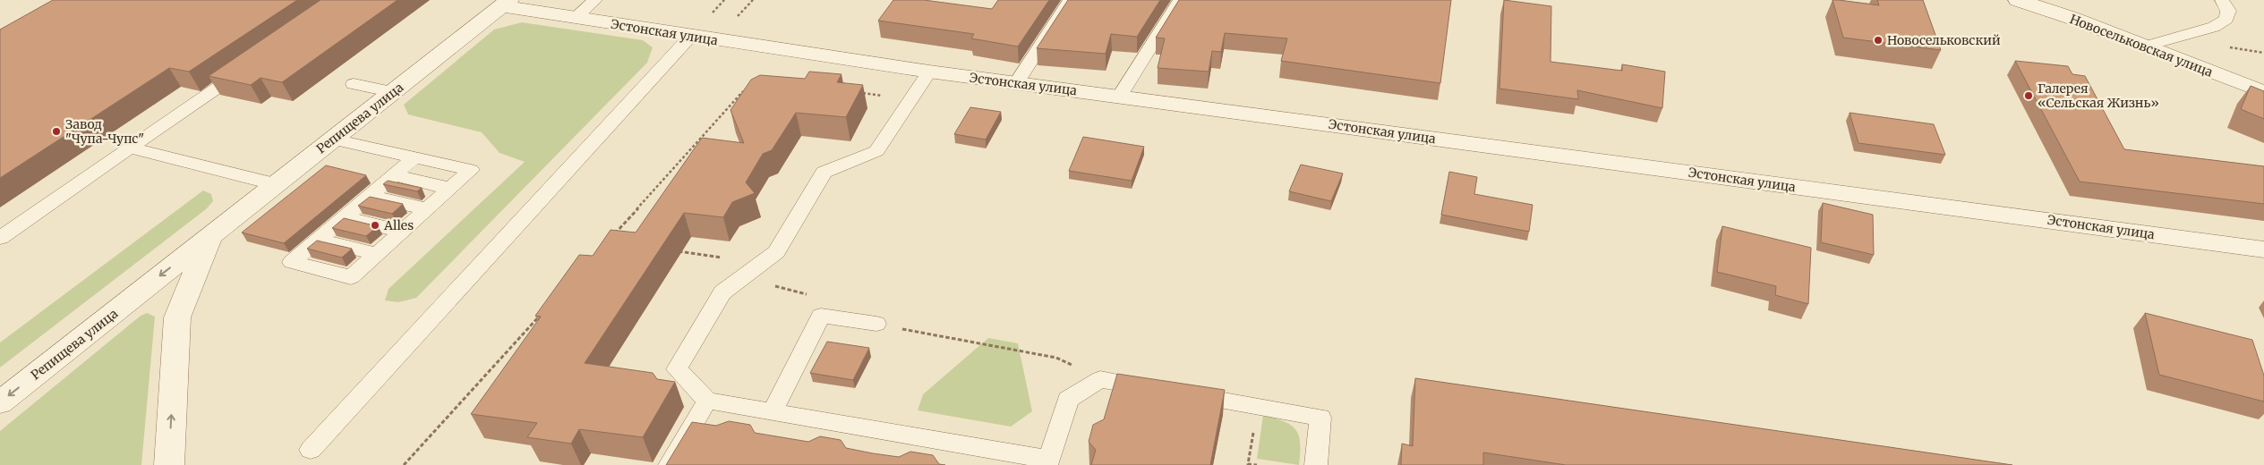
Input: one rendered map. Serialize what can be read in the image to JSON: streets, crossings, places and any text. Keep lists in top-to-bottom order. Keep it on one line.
{"streets":{"street":["Эстонская улица","Новосельковская улица","Репищева улица"]},"crossings":[["Эстонская улица","Репищева улица"]],"places":["Новосельковский","Галерея «Сельская Жизнь»","Завод \"Чупа-Чупс\"","Alles"]}
